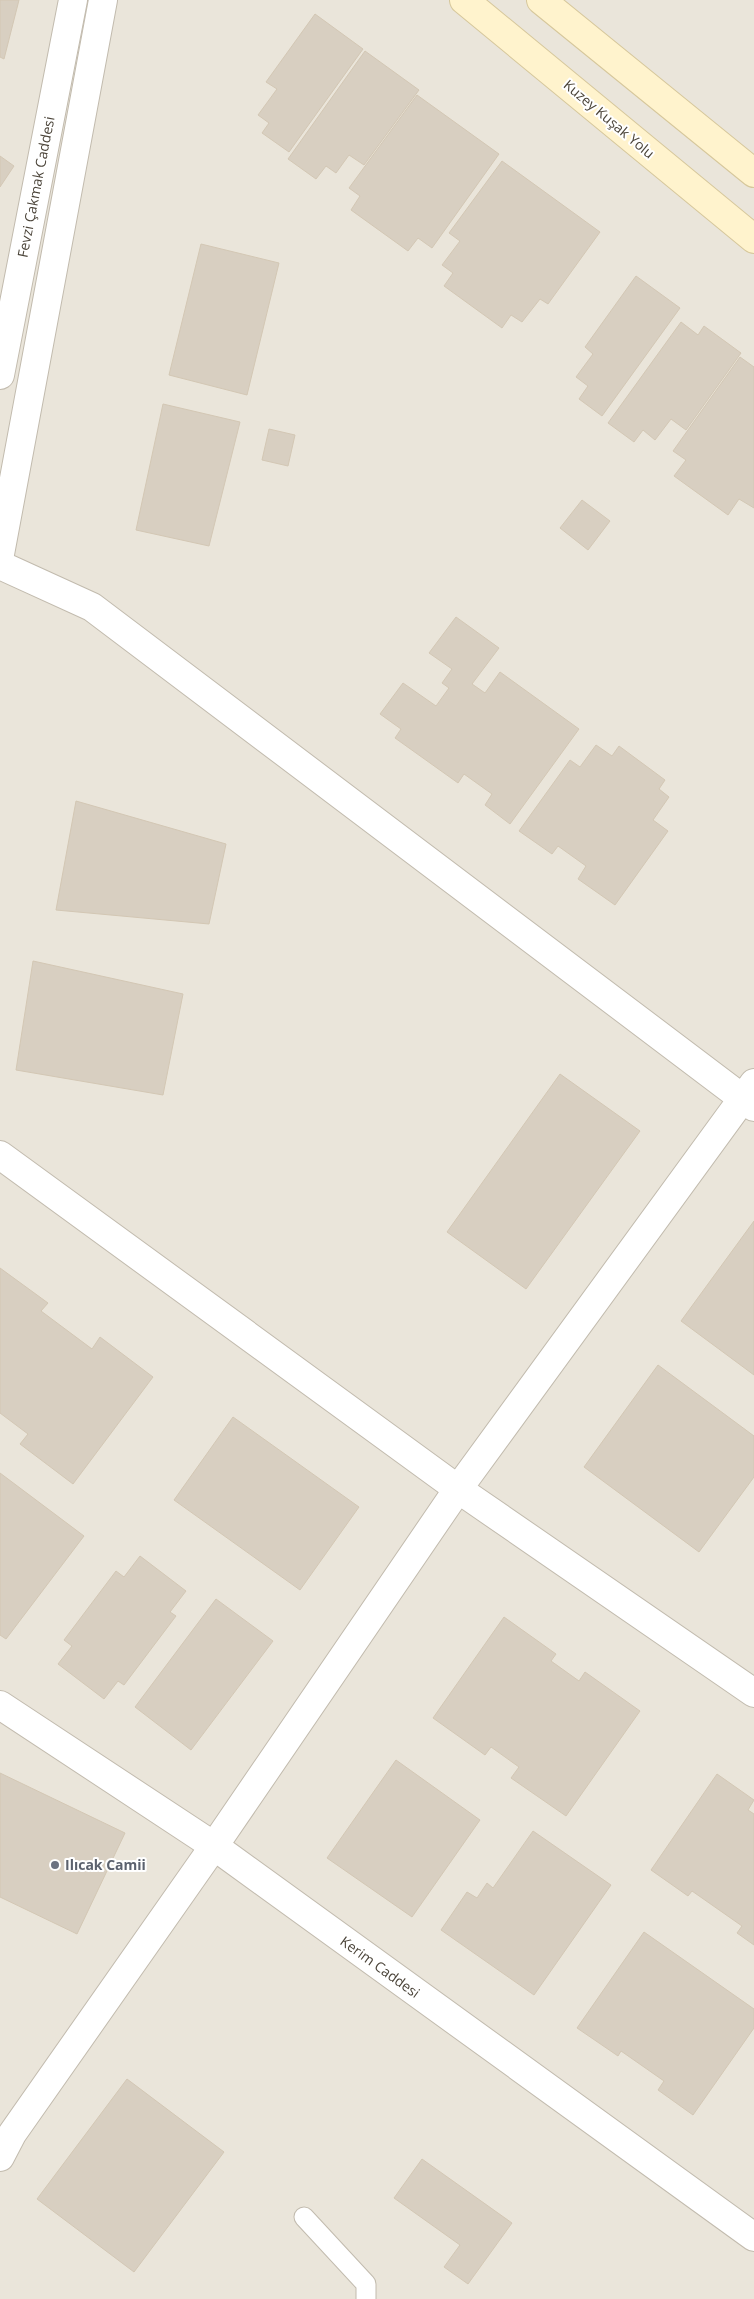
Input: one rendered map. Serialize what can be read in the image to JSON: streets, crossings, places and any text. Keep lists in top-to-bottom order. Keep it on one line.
{"streets":{"main road":["Kuzey Kuşak Yolu"],"street":["Fevzi Çakmak Caddesi","Kerim Caddesi"]},"places":["Ilıcak Camii"]}
